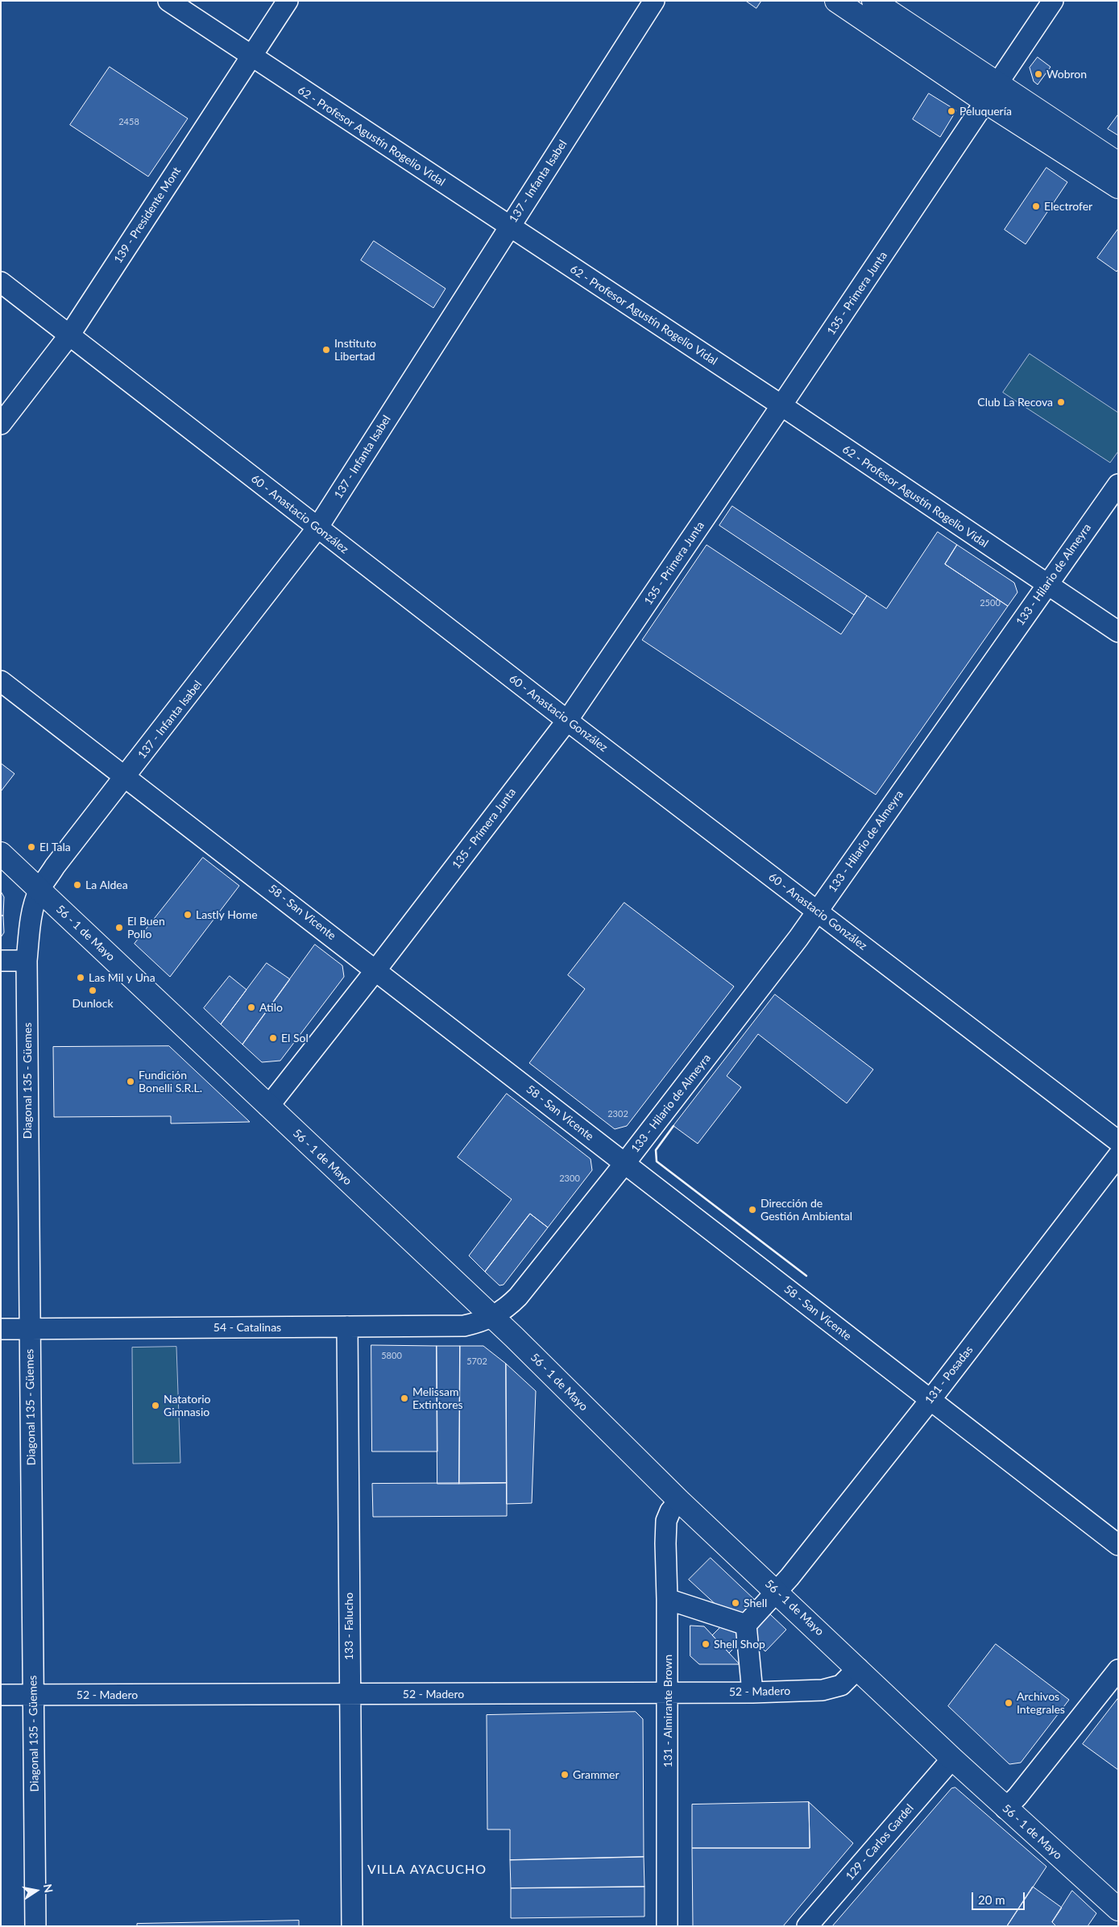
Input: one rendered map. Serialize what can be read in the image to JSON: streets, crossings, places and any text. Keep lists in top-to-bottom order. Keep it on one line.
{"streets":{"main road":["56 - 1 de Mayo"],"street":["62 - Profesor Agustín Rogelio Vidal","137 - Infanta Isabel","139 - Presidente Mont","135 - Primera Junta","60 - Anastacio González","133 - Hilario de Almeyra","58 - San Vicente","Diagonal 135 - Güemes","54 - Catalinas","131 - Posadas","133 - Falucho","52 - Madero","131 - Almirante Brown","129 - Carlos Gardel"]},"crossings":[["62 - Profesor Agustín Rogelio Vidal","137 - Infanta Isabel"],["62 - Profesor Agustín Rogelio Vidal","139 - Presidente Mont"],["62 - Profesor Agustín Rogelio Vidal","135 - Primera Junta"],["62 - Profesor Agustín Rogelio Vidal","133 - Hilario de Almeyra"],["137 - Infanta Isabel","60 - Anastacio González"],["137 - Infanta Isabel","58 - San Vicente"],["137 - Infanta Isabel","56 - 1 de Mayo"],["137 - Infanta Isabel","Diagonal 135 - Güemes"],["139 - Presidente Mont","60 - Anastacio González"],["135 - Primera Junta","60 - Anastacio González"],["135 - Primera Junta","58 - San Vicente"],["135 - Primera Junta","56 - 1 de Mayo"],["60 - Anastacio González","133 - Hilario de Almeyra"],["133 - Hilario de Almeyra","58 - San Vicente"],["133 - Hilario de Almeyra","56 - 1 de Mayo"],["133 - Hilario de Almeyra","54 - Catalinas"],["58 - San Vicente","131 - Posadas"],["56 - 1 de Mayo","Diagonal 135 - Güemes"],["56 - 1 de Mayo","54 - Catalinas"],["56 - 1 de Mayo","131 - Posadas"],["56 - 1 de Mayo","52 - Madero"],["56 - 1 de Mayo","131 - Almirante Brown"],["56 - 1 de Mayo","129 - Carlos Gardel"],["Diagonal 135 - Güemes","54 - Catalinas"],["Diagonal 135 - Güemes","52 - Madero"],["54 - Catalinas","133 - Falucho"],["133 - Falucho","52 - Madero"],["52 - Madero","131 - Almirante Brown"]],"districts":["VILLA AYACUCHO"],"places":["Wobron","Peluquería","Electrofer","Instituto Libertad","Club La Recova","El Tala","La Aldea","Lastly Home","El Buen Pollo","Las Mil y Una","Dunlock","Atilo","El Sol","Fundición Bonelli S.R.L.","Dirección de Gestión Ambiental","Melissam Extintores","Natatorio Gimnasio","Shell","Shell Shop","Archivos Integrales","Grammer"],"house_numbers":["2458","2500","2302","2300","5800","5702"],"scale_bar":"20 m","north":"right"}
